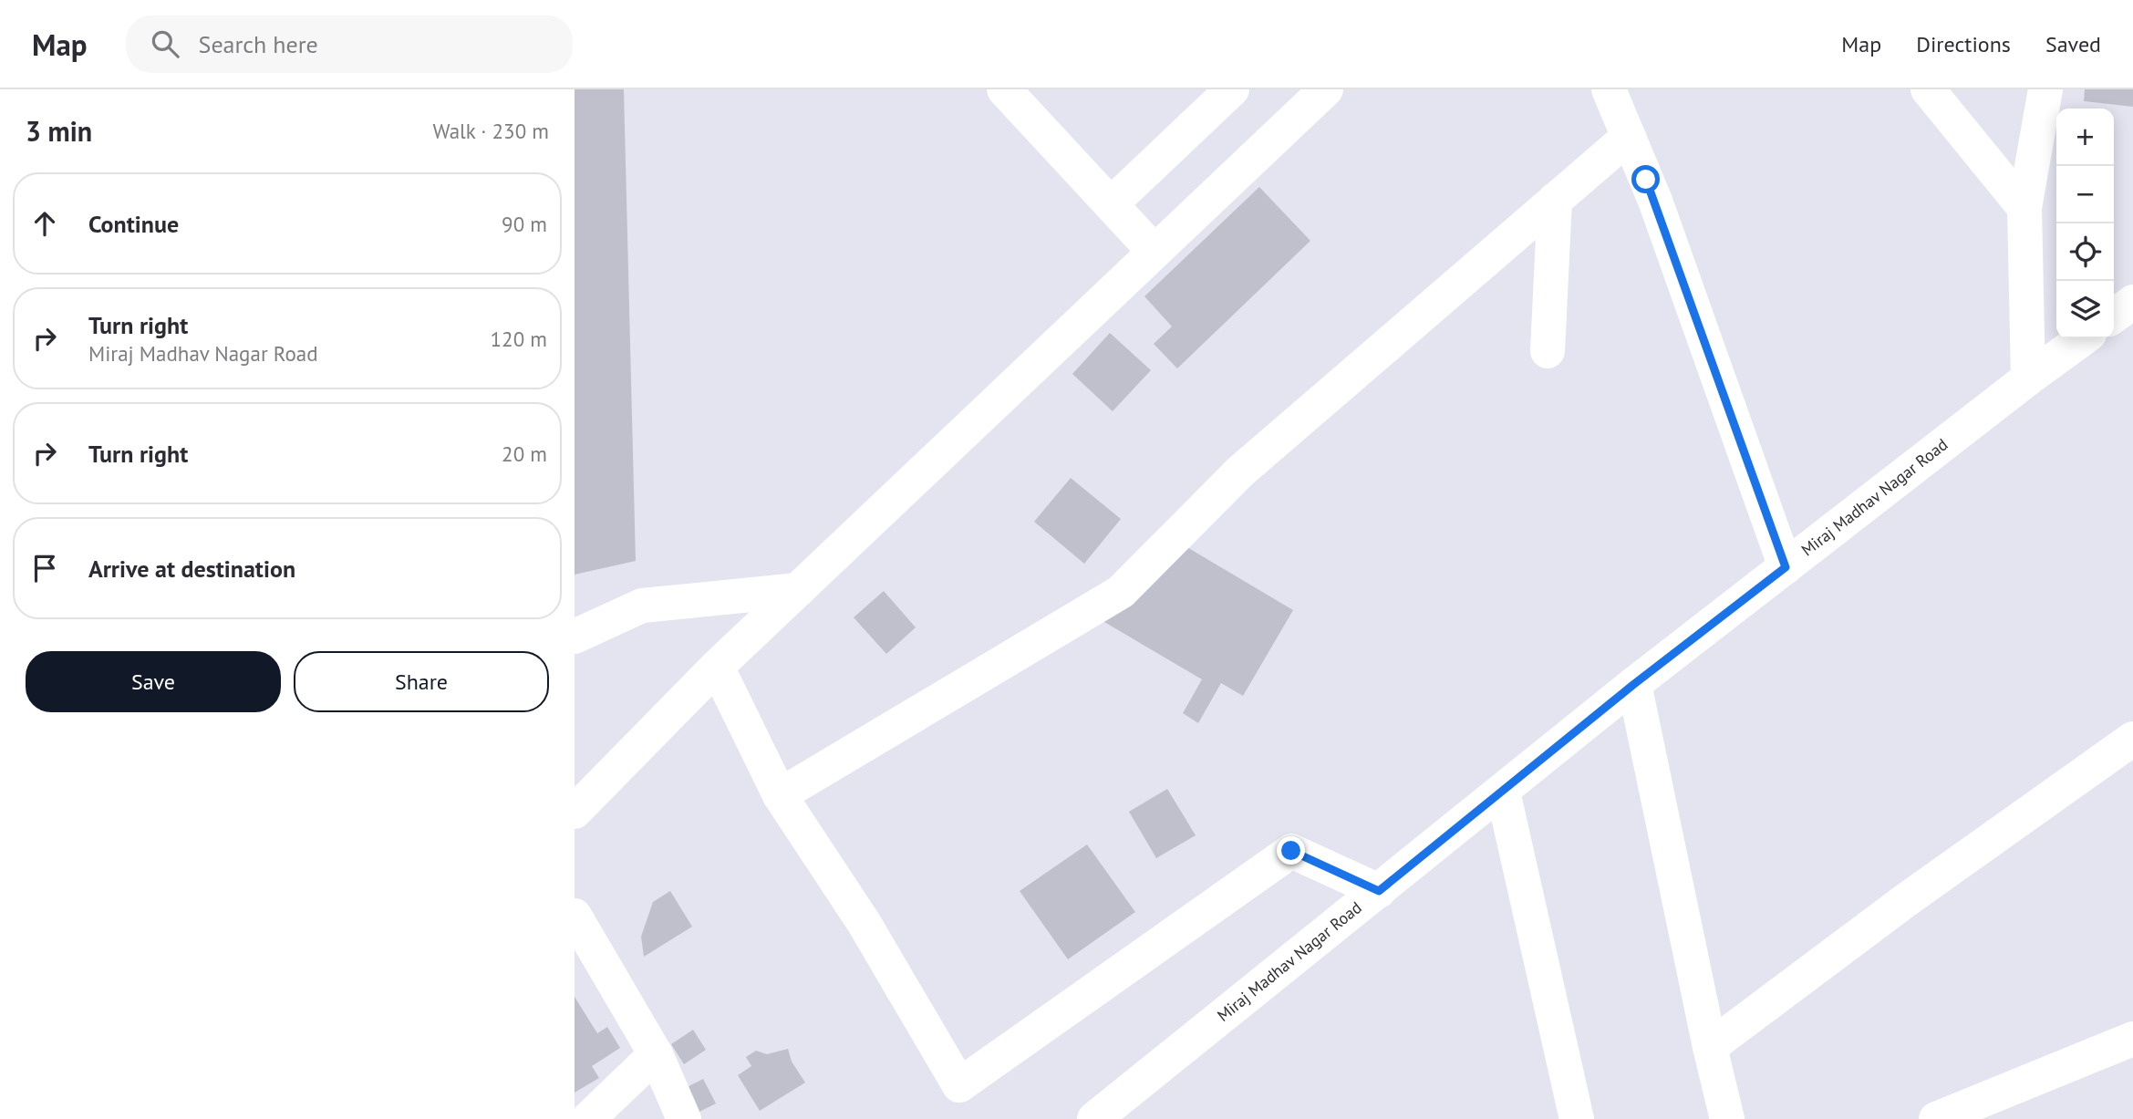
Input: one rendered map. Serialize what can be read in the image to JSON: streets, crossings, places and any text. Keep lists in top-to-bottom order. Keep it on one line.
{"streets":{"street":["Miraj Madhav Nagar Road"]},"page":{"header":"Map","search":"Search here","nav":["Map","Directions","Saved"],"heading":["3 min","Walk · 230 m"],"map_buttons":["+","−"],"list":[["Continue","90 m"],["Turn right","Miraj Madhav Nagar Road","120 m"],["Turn right","20 m"],"Arrive at destination"],"buttons":["Save","Share"]}}
